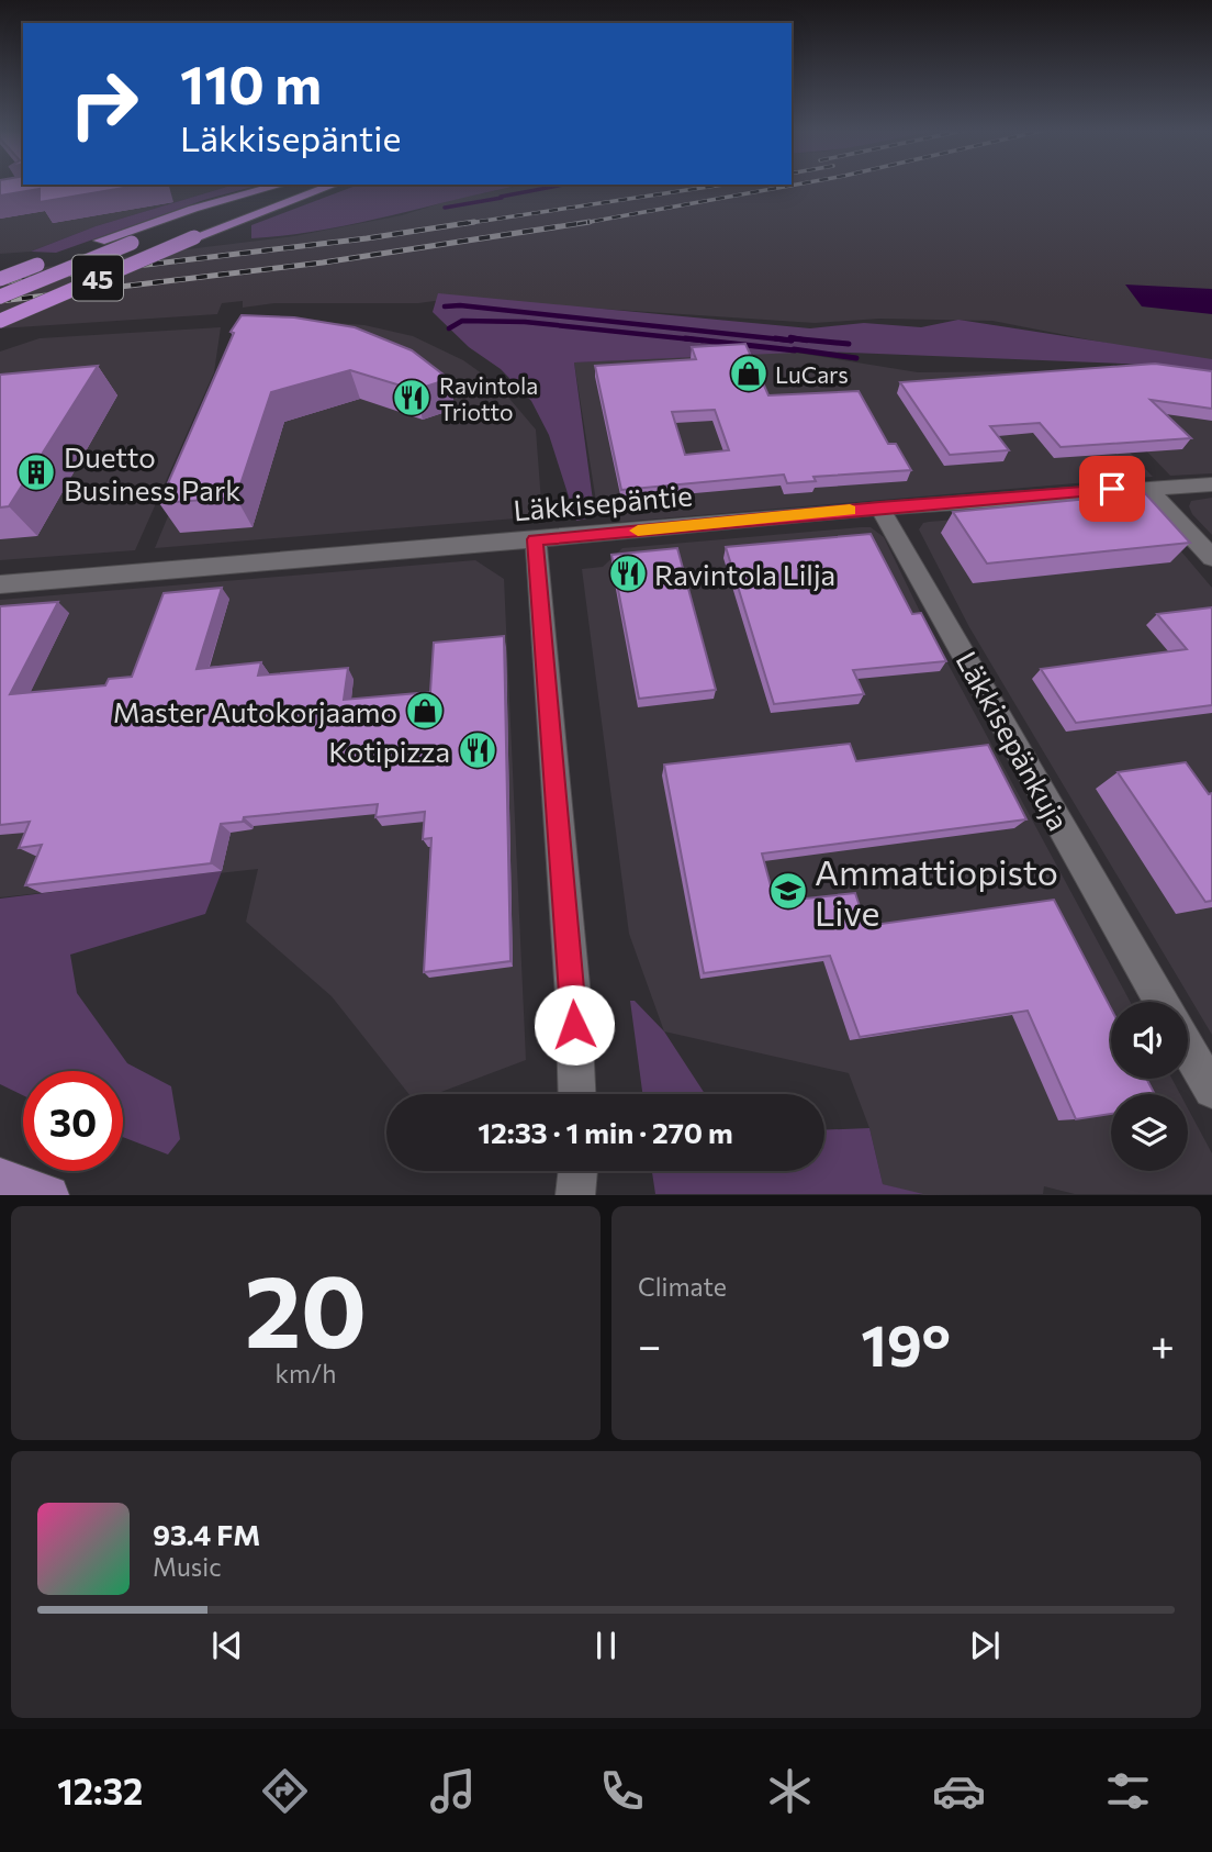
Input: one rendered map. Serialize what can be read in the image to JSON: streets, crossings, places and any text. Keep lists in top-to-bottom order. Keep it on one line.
{"streets":{"highway":["45"],"street":["Läkkisepäntie","Läkkisepänkuja"]},"crossings":[["Läkkisepäntie","Läkkisepänkuja"]],"places":{"shop":["LuCars","Master Autokorjaamo"],"restaurant":["Ravintola Triotto","Ravintola Lilja","Kotipizza"],"building":["Duetto Business Park"],"school or university":["Ammattiopisto Live"]},"page":{"turn":["110 m","Läkkisepäntie"],"limit":"30","trip":"12:33 · 1 min · 270 m","tile":[["20","km/h"],"Climate"],"heat":["−","19°","+"],"song":["93.4 FM","Music"],"tabs":"12:32"}}
